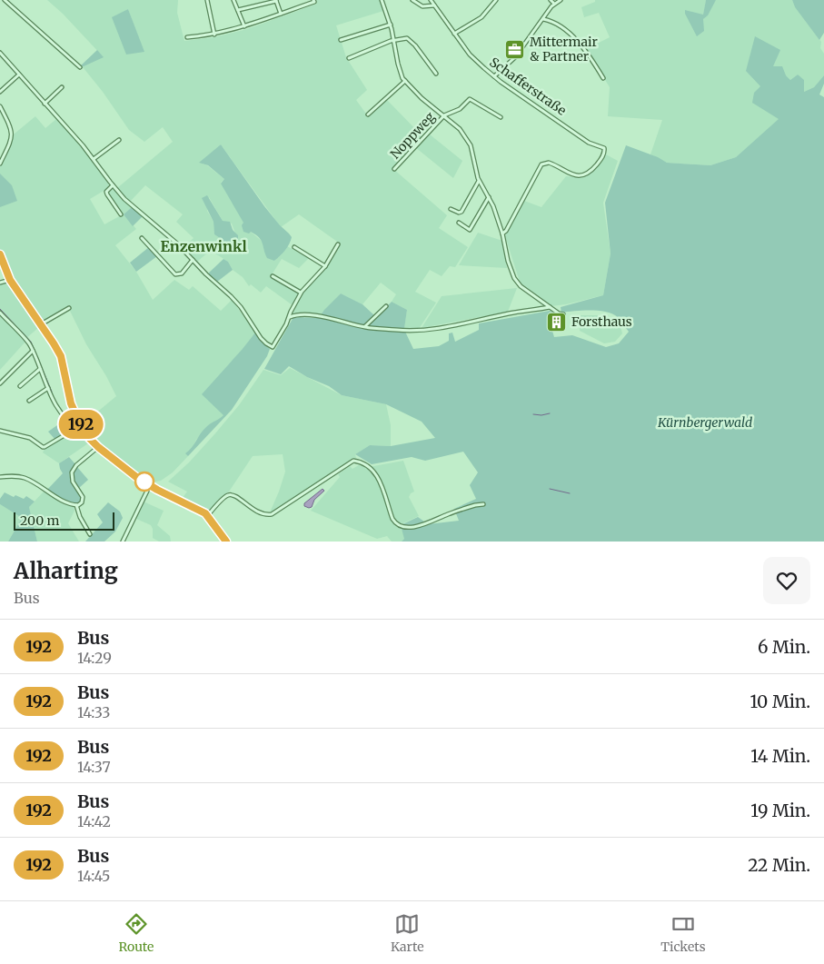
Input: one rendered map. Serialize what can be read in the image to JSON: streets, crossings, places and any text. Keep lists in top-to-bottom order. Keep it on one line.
{"streets":{"street":["Schafferstraße","Noppweg"]},"districts":["Enzenwinkl"],"parks":["Kürnbergerwald"],"places":{"office":["Mittermair & Partner"],"building":["Forsthaus"]},"lines":["bus line 192"],"scale_bar":"200 m","page":{"on_map":"192","scale":"200 m","heading":["Alharting","Bus"],"list":[{"mark":"192","name":"Bus","note":"14:29","value":"6 Min."},{"mark":"192","name":"Bus","note":"14:33","value":"10 Min."},{"mark":"192","name":"Bus","note":"14:37","value":"14 Min."},{"mark":"192","name":"Bus","note":"14:42","value":"19 Min."},{"mark":"192","name":"Bus","note":"14:45","value":"22 Min."}],"tabs":["Route","Karte","Tickets"]}}
